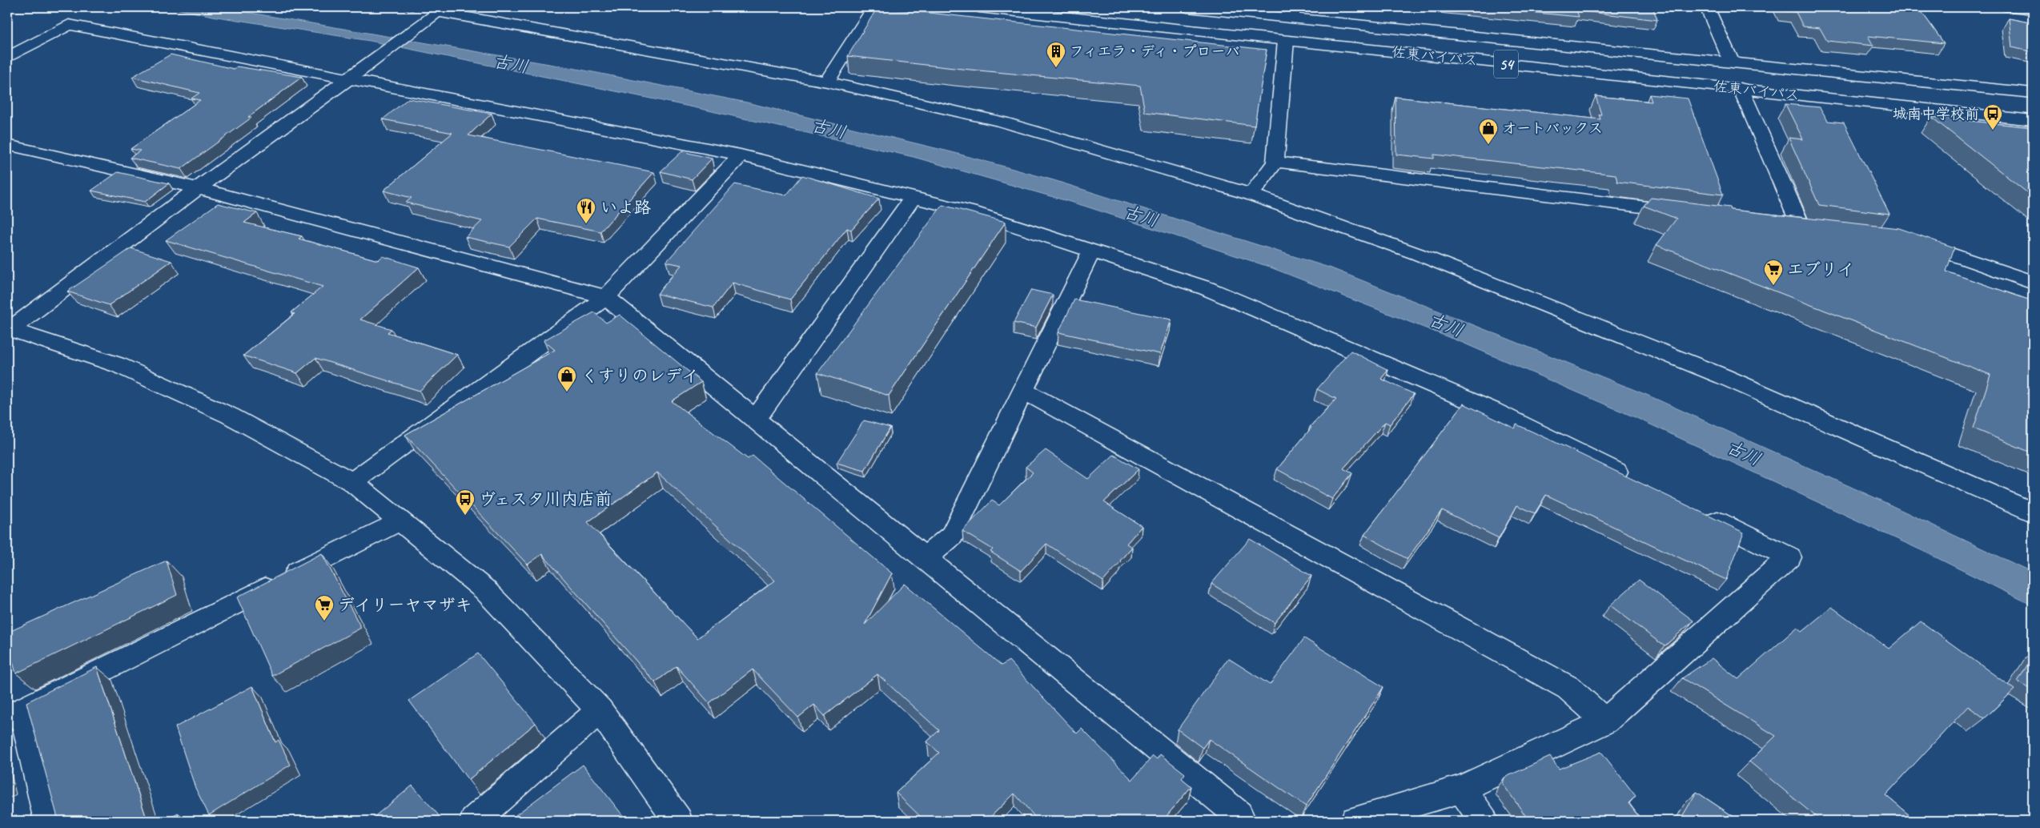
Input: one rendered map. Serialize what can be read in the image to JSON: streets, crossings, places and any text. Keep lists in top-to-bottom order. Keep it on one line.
{"streets":{"main road":["佐東バイパス","54"]},"water":["古川"],"places":{"building":["フィエラ・ディ・プローバ"],"bus stop":["城南中学校前","ヴェスタ川内店前"],"shop":["オートバックス","くすりのレデイ"],"restaurant":["いよ路"],"supermarket":["エブリイ","デイリーヤマザキ"]}}
